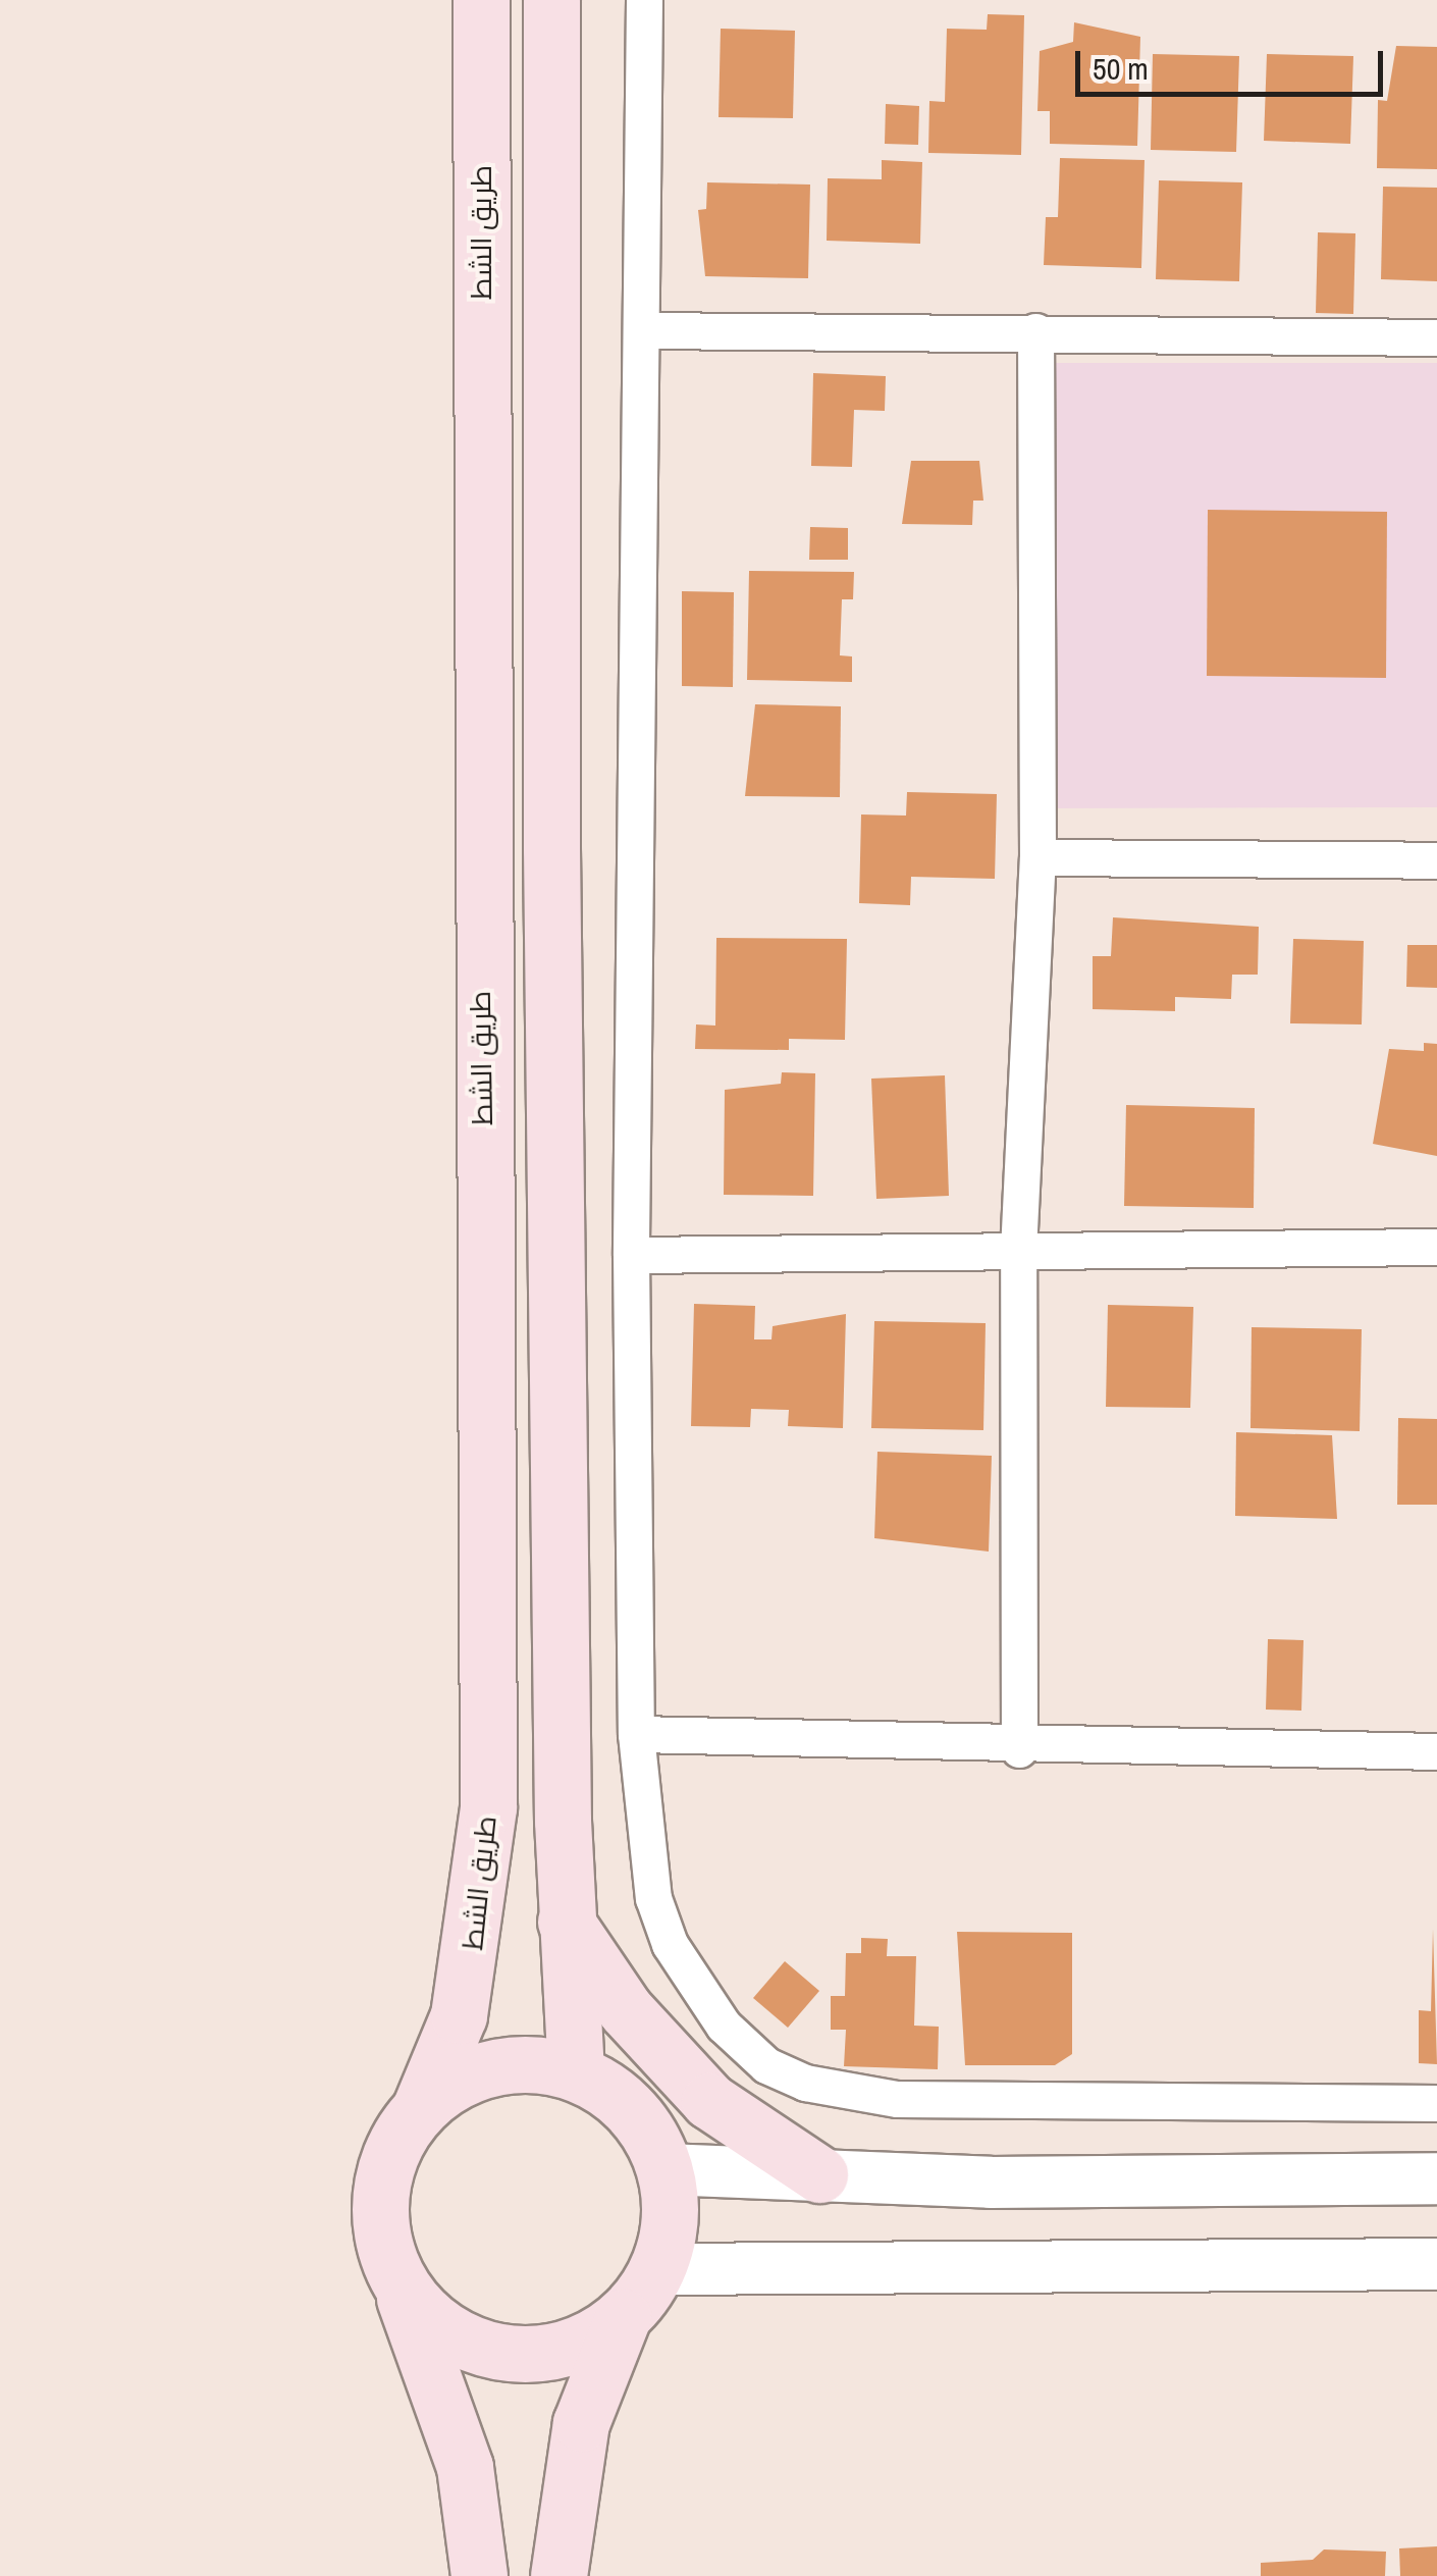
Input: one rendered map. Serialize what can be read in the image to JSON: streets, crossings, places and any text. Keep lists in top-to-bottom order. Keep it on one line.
{"streets":{"main road":["طريق الشط"]},"scale_bar":"50 m"}
